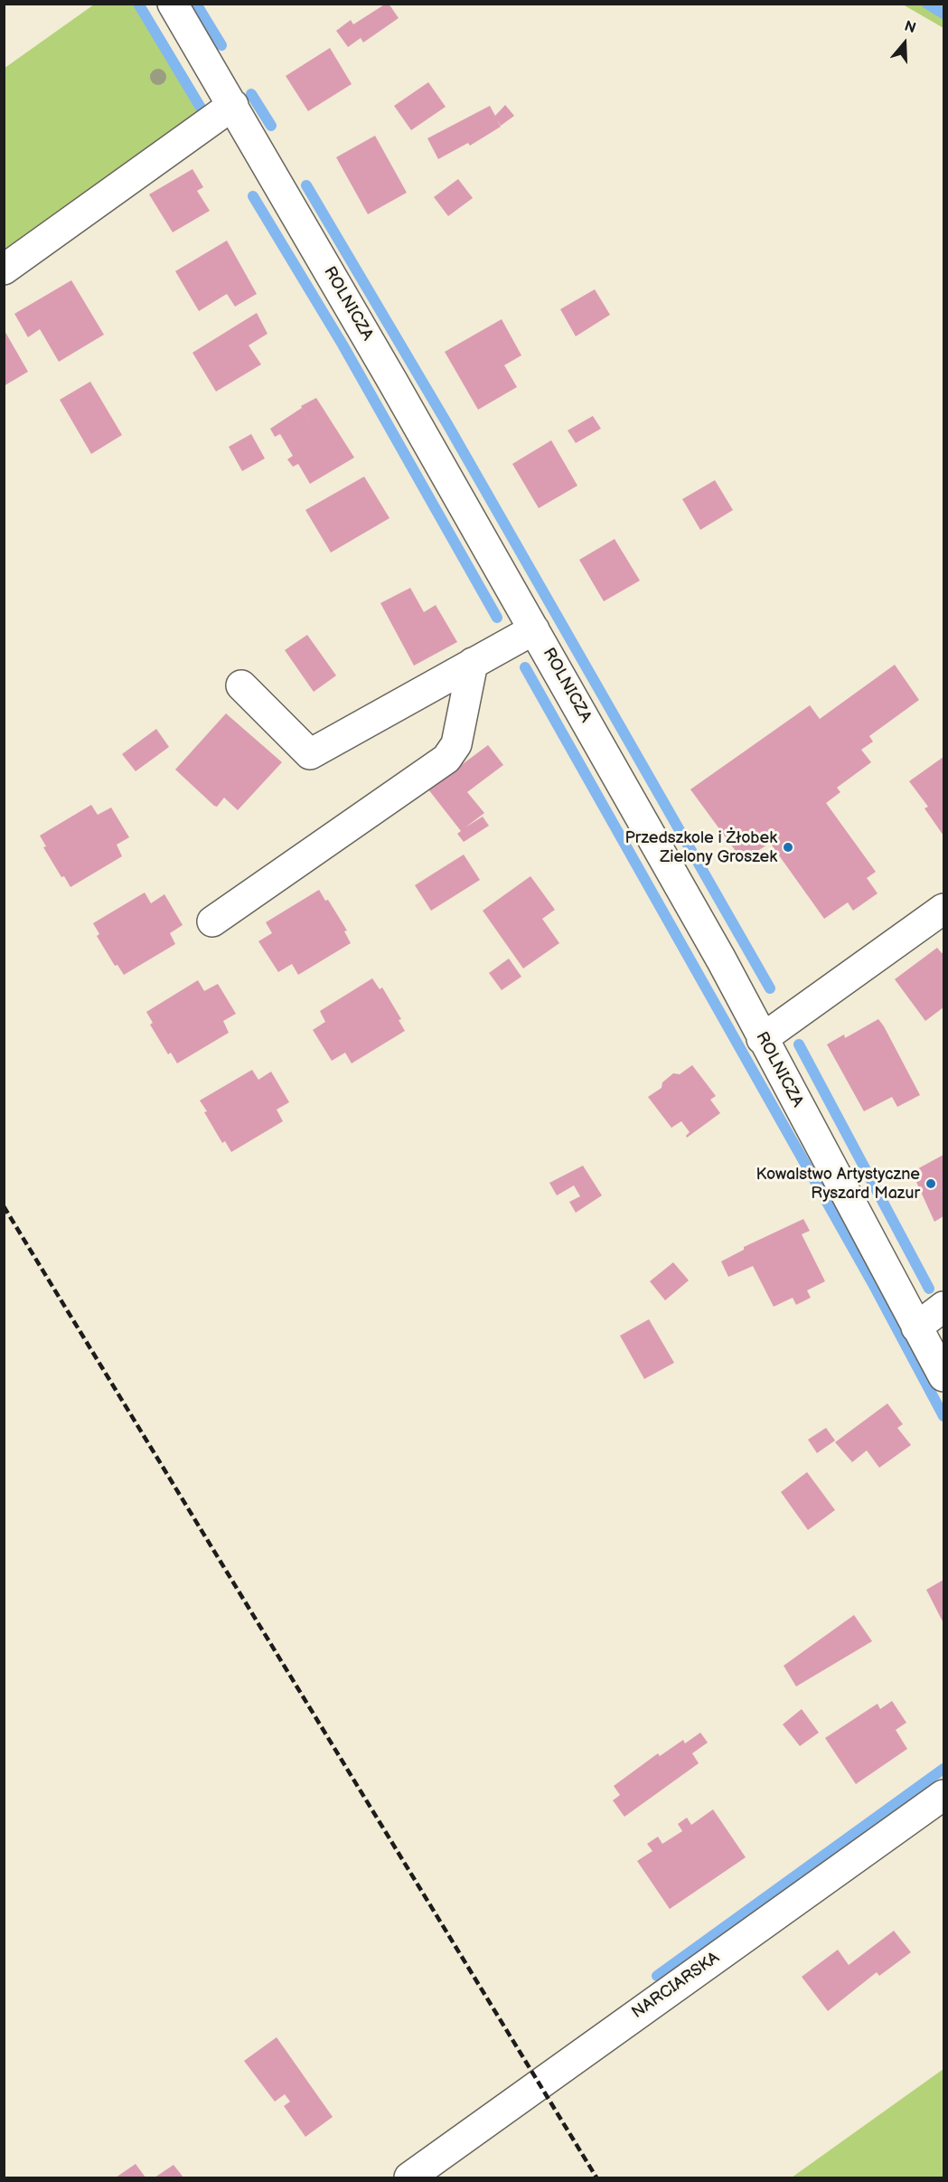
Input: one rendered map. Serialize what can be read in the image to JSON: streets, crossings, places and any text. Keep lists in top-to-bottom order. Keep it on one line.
{"streets":{"street":["ROLNICZA","NARCIARSKA"]},"places":["Przedszkole i Żłobek Zielony Groszek","Kowalstwo Artystyczne Ryszard Mazur"],"north":"top"}
